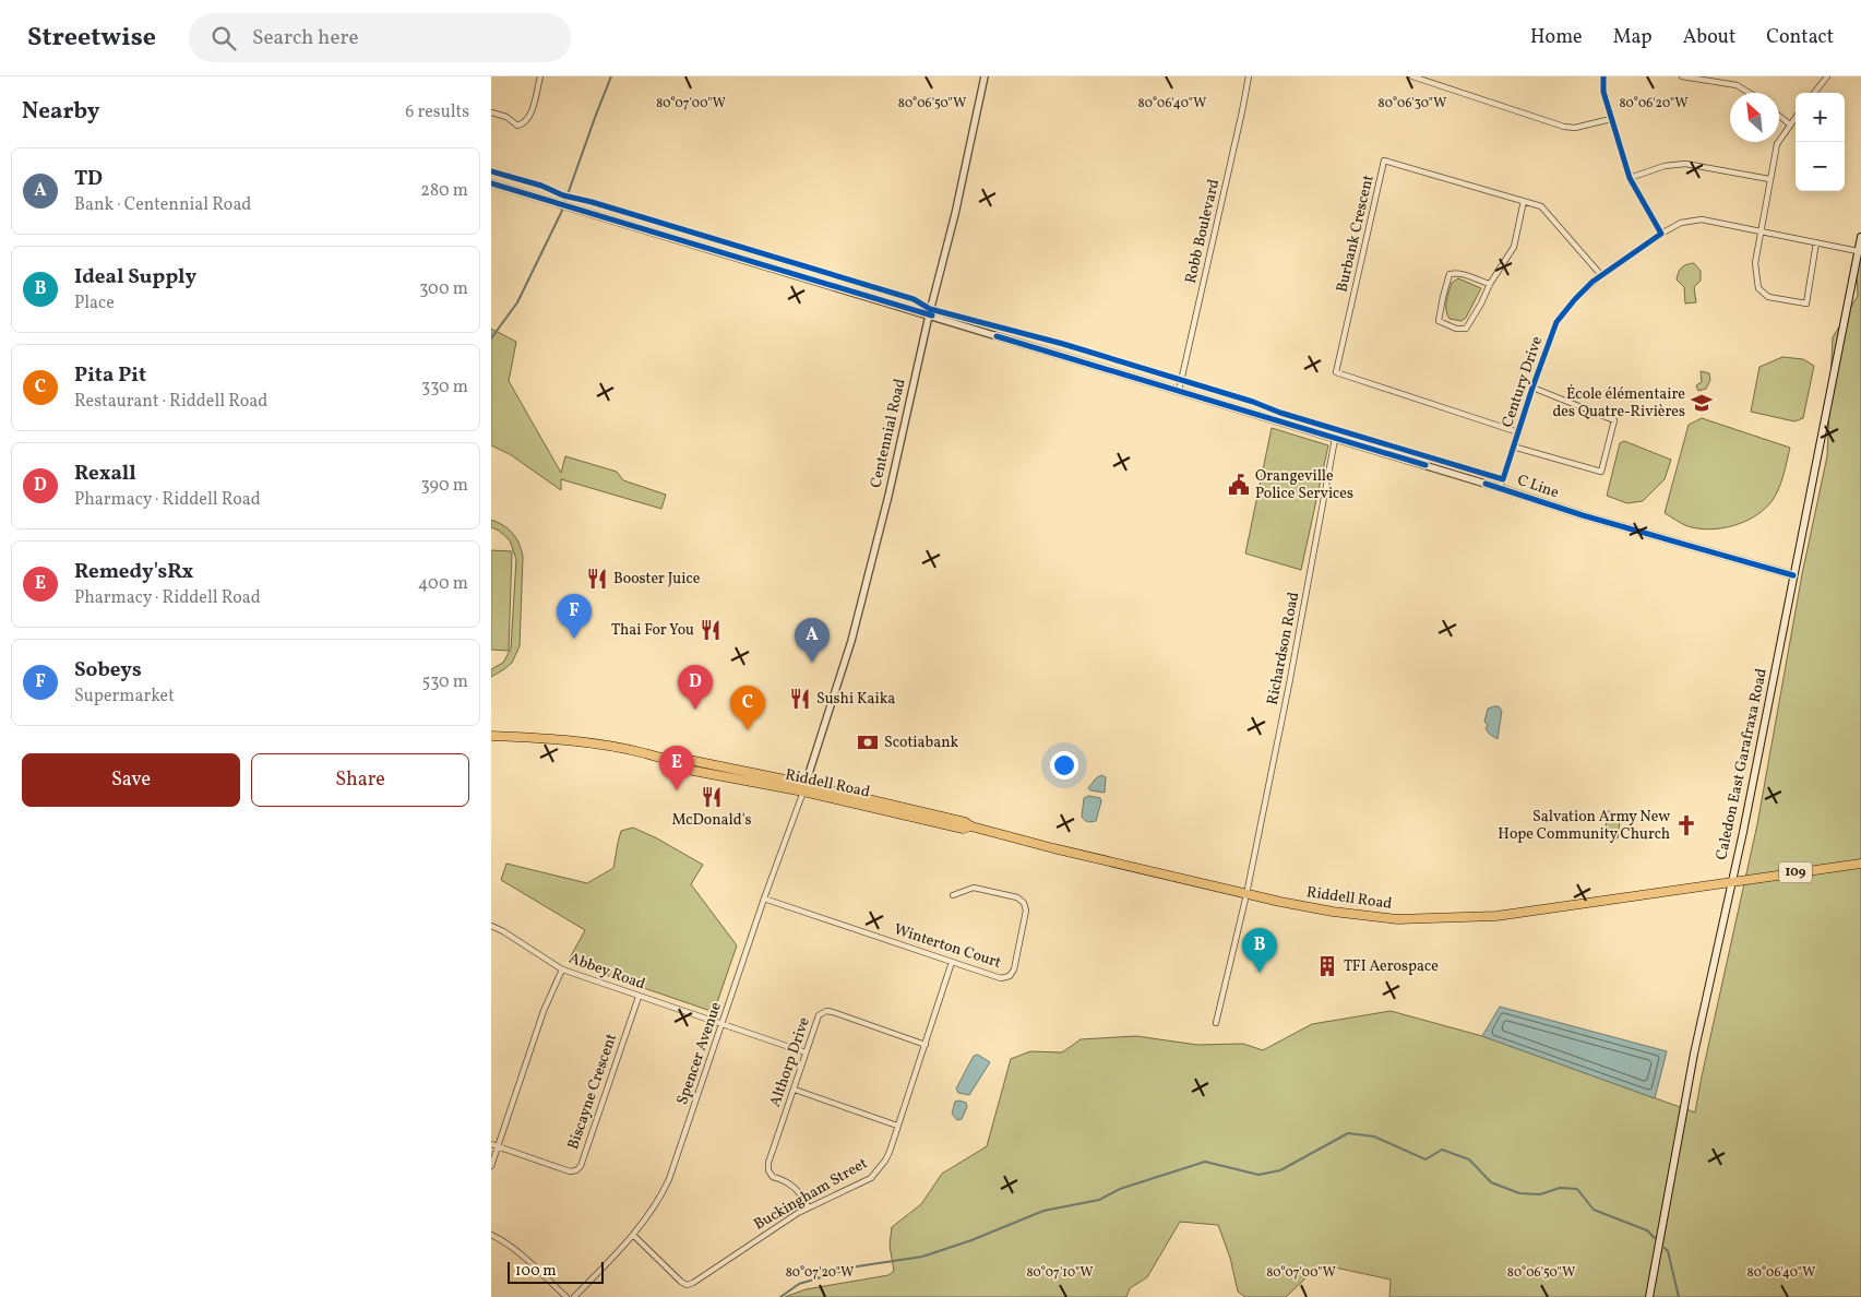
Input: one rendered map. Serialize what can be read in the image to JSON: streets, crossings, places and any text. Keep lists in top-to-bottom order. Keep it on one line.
{"streets":{"main road":["Caledon East Garafraxa Road","Riddell Road","109"],"street":["Robb Boulevard","Burbank Crescent","Century Drive","Centennial Road","C Line","Richardson Road","Winterton Court","Abbey Road","Spencer Avenue","Althorp Drive","Biscayne Crescent","Buckingham Street"]},"crossings":[["Robb Boulevard","C Line"],["Burbank Crescent","Century Drive"],["Century Drive","C Line"],["Century Drive","Caledon East Garafraxa Road"],["Centennial Road","C Line"],["Centennial Road","Riddell Road"],["Centennial Road","Spencer Avenue"],["C Line","Richardson Road"],["C Line","Caledon East Garafraxa Road"],["Richardson Road","Riddell Road"],["Caledon East Garafraxa Road","Riddell Road"],["Caledon East Garafraxa Road","109"],["Riddell Road","109"],["Riddell Road","Spencer Avenue"],["Winterton Court","Spencer Avenue"],["Winterton Court","Buckingham Street"],["Abbey Road","Spencer Avenue"],["Abbey Road","Althorp Drive"],["Abbey Road","Biscayne Crescent"],["Spencer Avenue","Buckingham Street"],["Althorp Drive","Buckingham Street"]],"places":{"school or university":["École élémentaire des Quatre-Rivières"],"public building":["Orangeville Police Services"],"restaurant":["Booster Juice","Thai For You","Sushi Kaika","McDonald's"],"bank":["Scotiabank"],"church":["Salvation Army New Hope Community Church"],"building":["TFI Aerospace"]},"scale_bar":"100 m","north":"top left","page":{"header":"Streetwise","search":"Search here","nav":["Home","Map","About","Contact"],"heading":["Nearby","6 results"],"map_buttons":["+","−"],"list":[{"mark":"A","name":"TD","note":"Bank · Centennial Road","value":"280 m"},{"mark":"B","name":"Ideal Supply","note":"Place","value":"300 m"},{"mark":"C","name":"Pita Pit","note":"Restaurant · Riddell Road","value":"330 m"},{"mark":"D","name":"Rexall","note":"Pharmacy · Riddell Road","value":"390 m"},{"mark":"E","name":"Remedy'sRx","note":"Pharmacy · Riddell Road","value":"400 m"},{"mark":"F","name":"Sobeys","note":"Supermarket","value":"530 m"}],"pins":["F","A","D","C","E","B"],"buttons":["Save","Share"],"scale":"100 m"},"coordinates":["80°07'00\"W","80°06'50\"W","80°06'40\"W","80°06'30\"W","80°06'20\"W","80°07'20\"W","80°07'10\"W"]}
